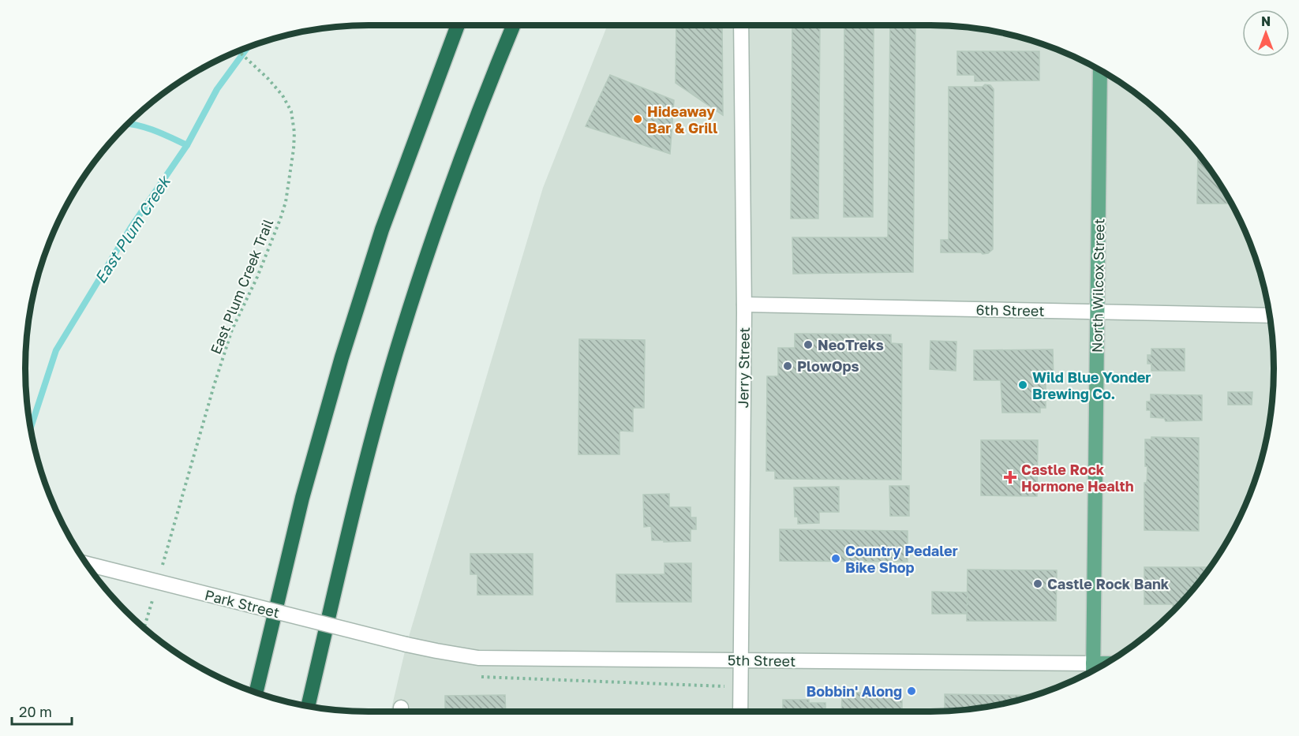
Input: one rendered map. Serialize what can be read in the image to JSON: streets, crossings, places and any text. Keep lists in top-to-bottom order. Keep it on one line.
{"streets":{"main road":["North Wilcox Street","5th Street"],"street":["6th Street","Jerry Street","Park Street"],"path":["East Plum Creek Trail"]},"crossings":[["North Wilcox Street","6th Street"],["North Wilcox Street","5th Street"],["6th Street","Jerry Street"],["Jerry Street","5th Street"],["Park Street","5th Street"]],"water":["East Plum Creek"],"places":{"other":["Hideaway Bar & Grill","NeoTreks","PlowOps","Wild Blue Yonder Brewing Co.","Country Pedaler Bike Shop","Castle Rock Bank","Bobbin' Along"],"health":["Castle Rock Hormone Health"]},"scale_bar":"20 m","north":"top"}
